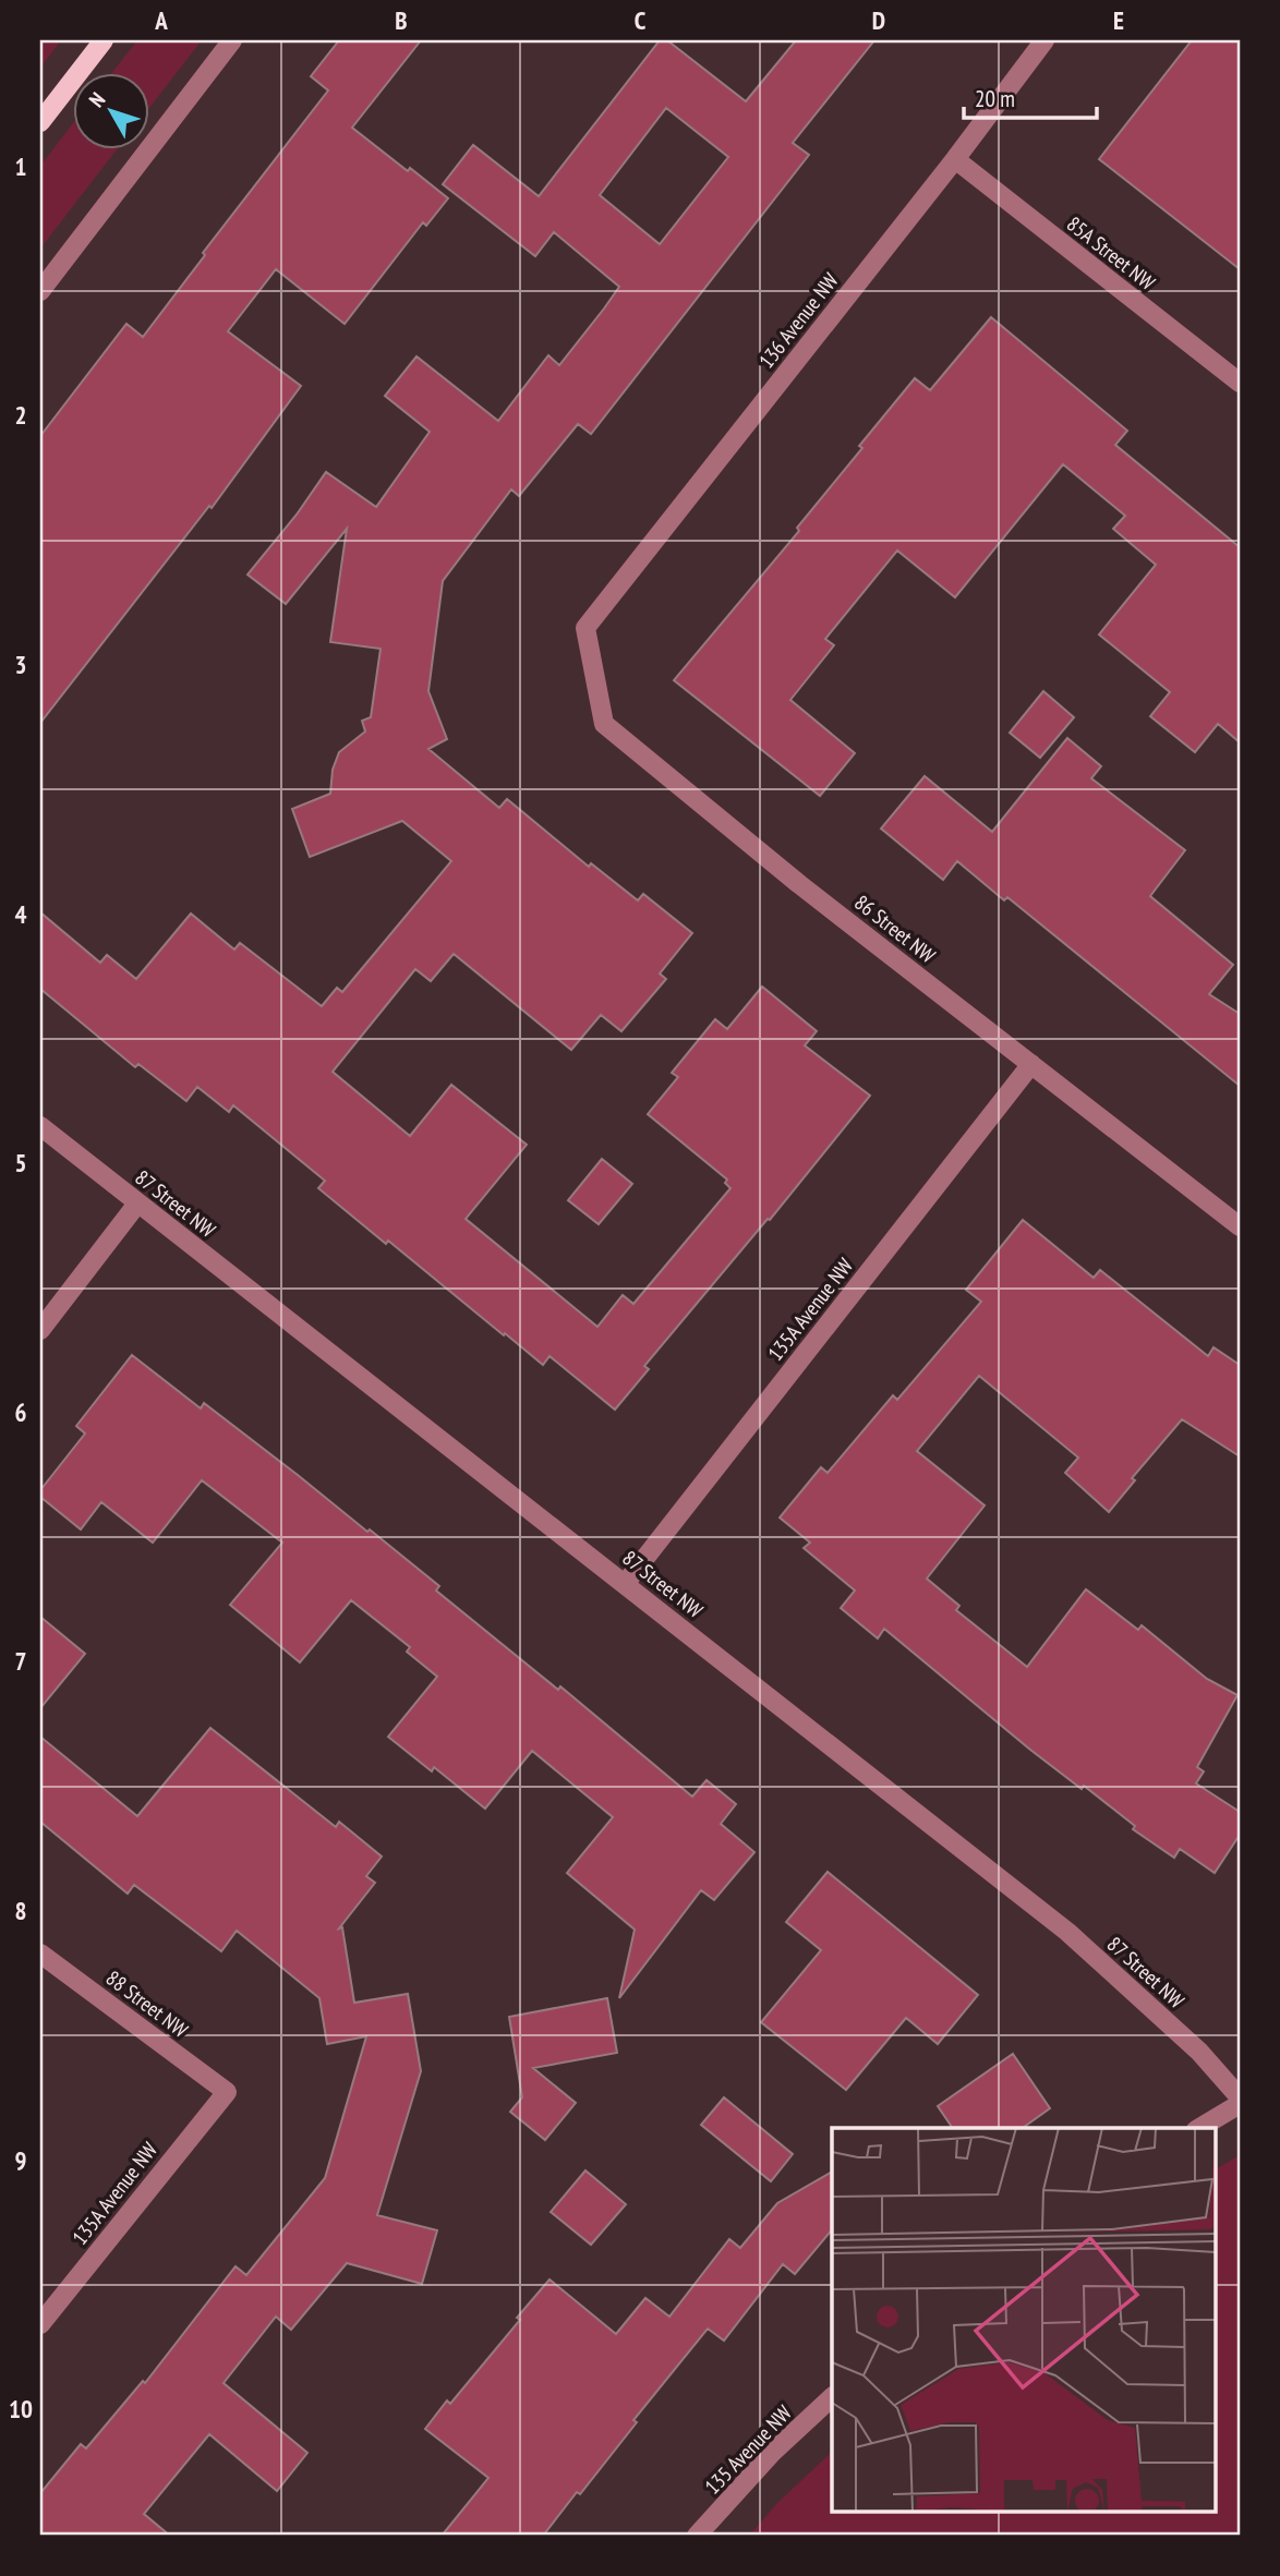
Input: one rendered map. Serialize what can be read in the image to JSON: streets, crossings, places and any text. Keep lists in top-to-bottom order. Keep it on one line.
{"streets":{"street":["85A Street NW","136 Avenue NW","86 Street NW","87 Street NW","135A Avenue NW","88 Street NW","135 Avenue NW"]},"crossings":[["85A Street NW","136 Avenue NW"],["136 Avenue NW","86 Street NW"],["86 Street NW","135A Avenue NW"],["87 Street NW","135A Avenue NW"],["135A Avenue NW","88 Street NW"]],"scale_bar":"20 m","north":"top left","grid":{"columns":["A","B","C","D","E"],"rows":["1","2","3","4","5","6","7","8","9","10"]}}
